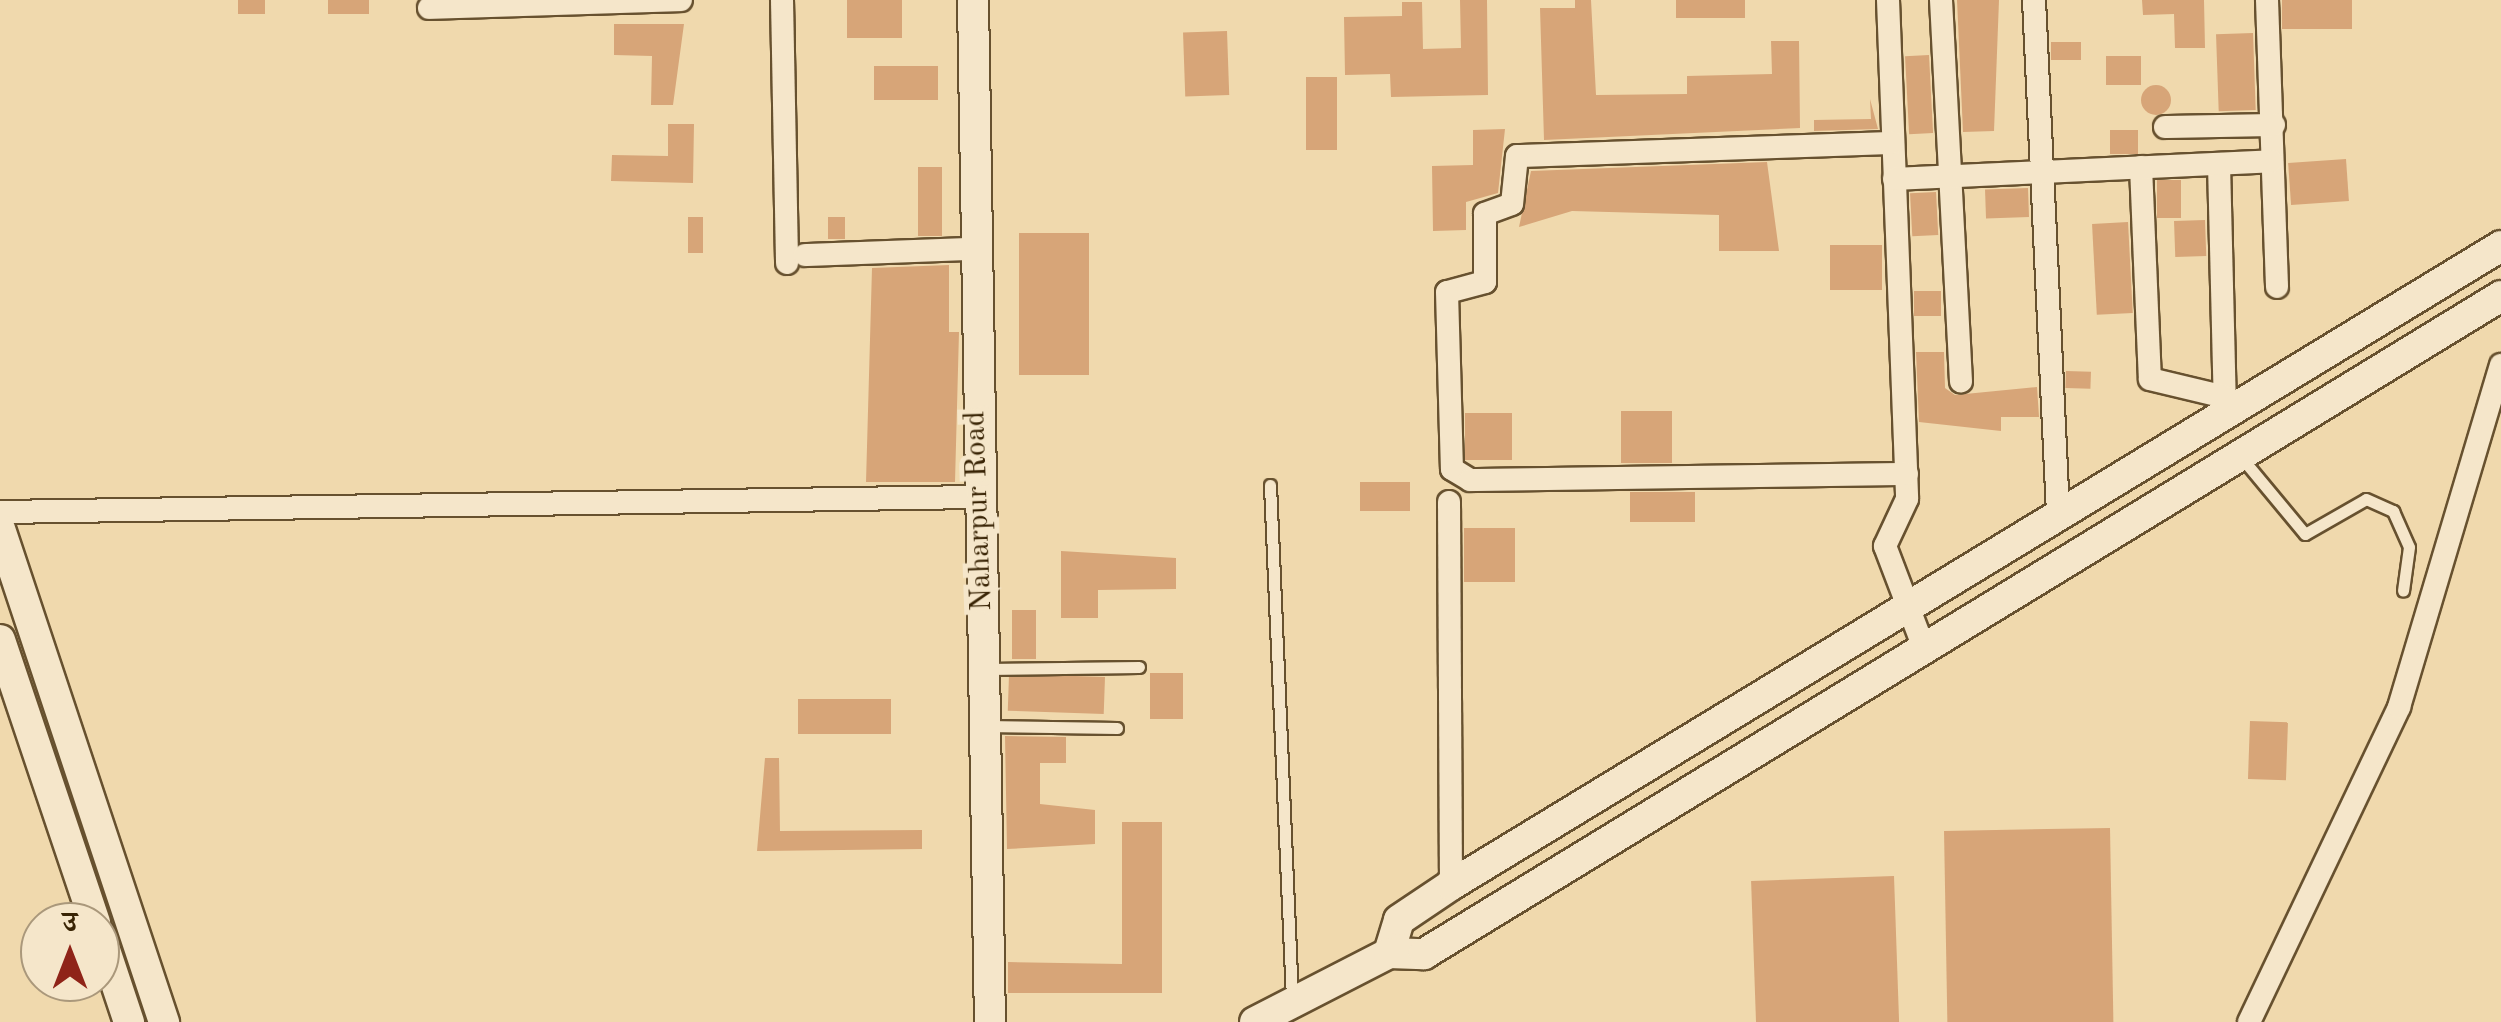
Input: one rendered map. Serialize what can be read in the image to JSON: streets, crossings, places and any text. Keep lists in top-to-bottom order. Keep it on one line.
{"streets":{"street":["Naharpur Road"]},"north":"top"}
